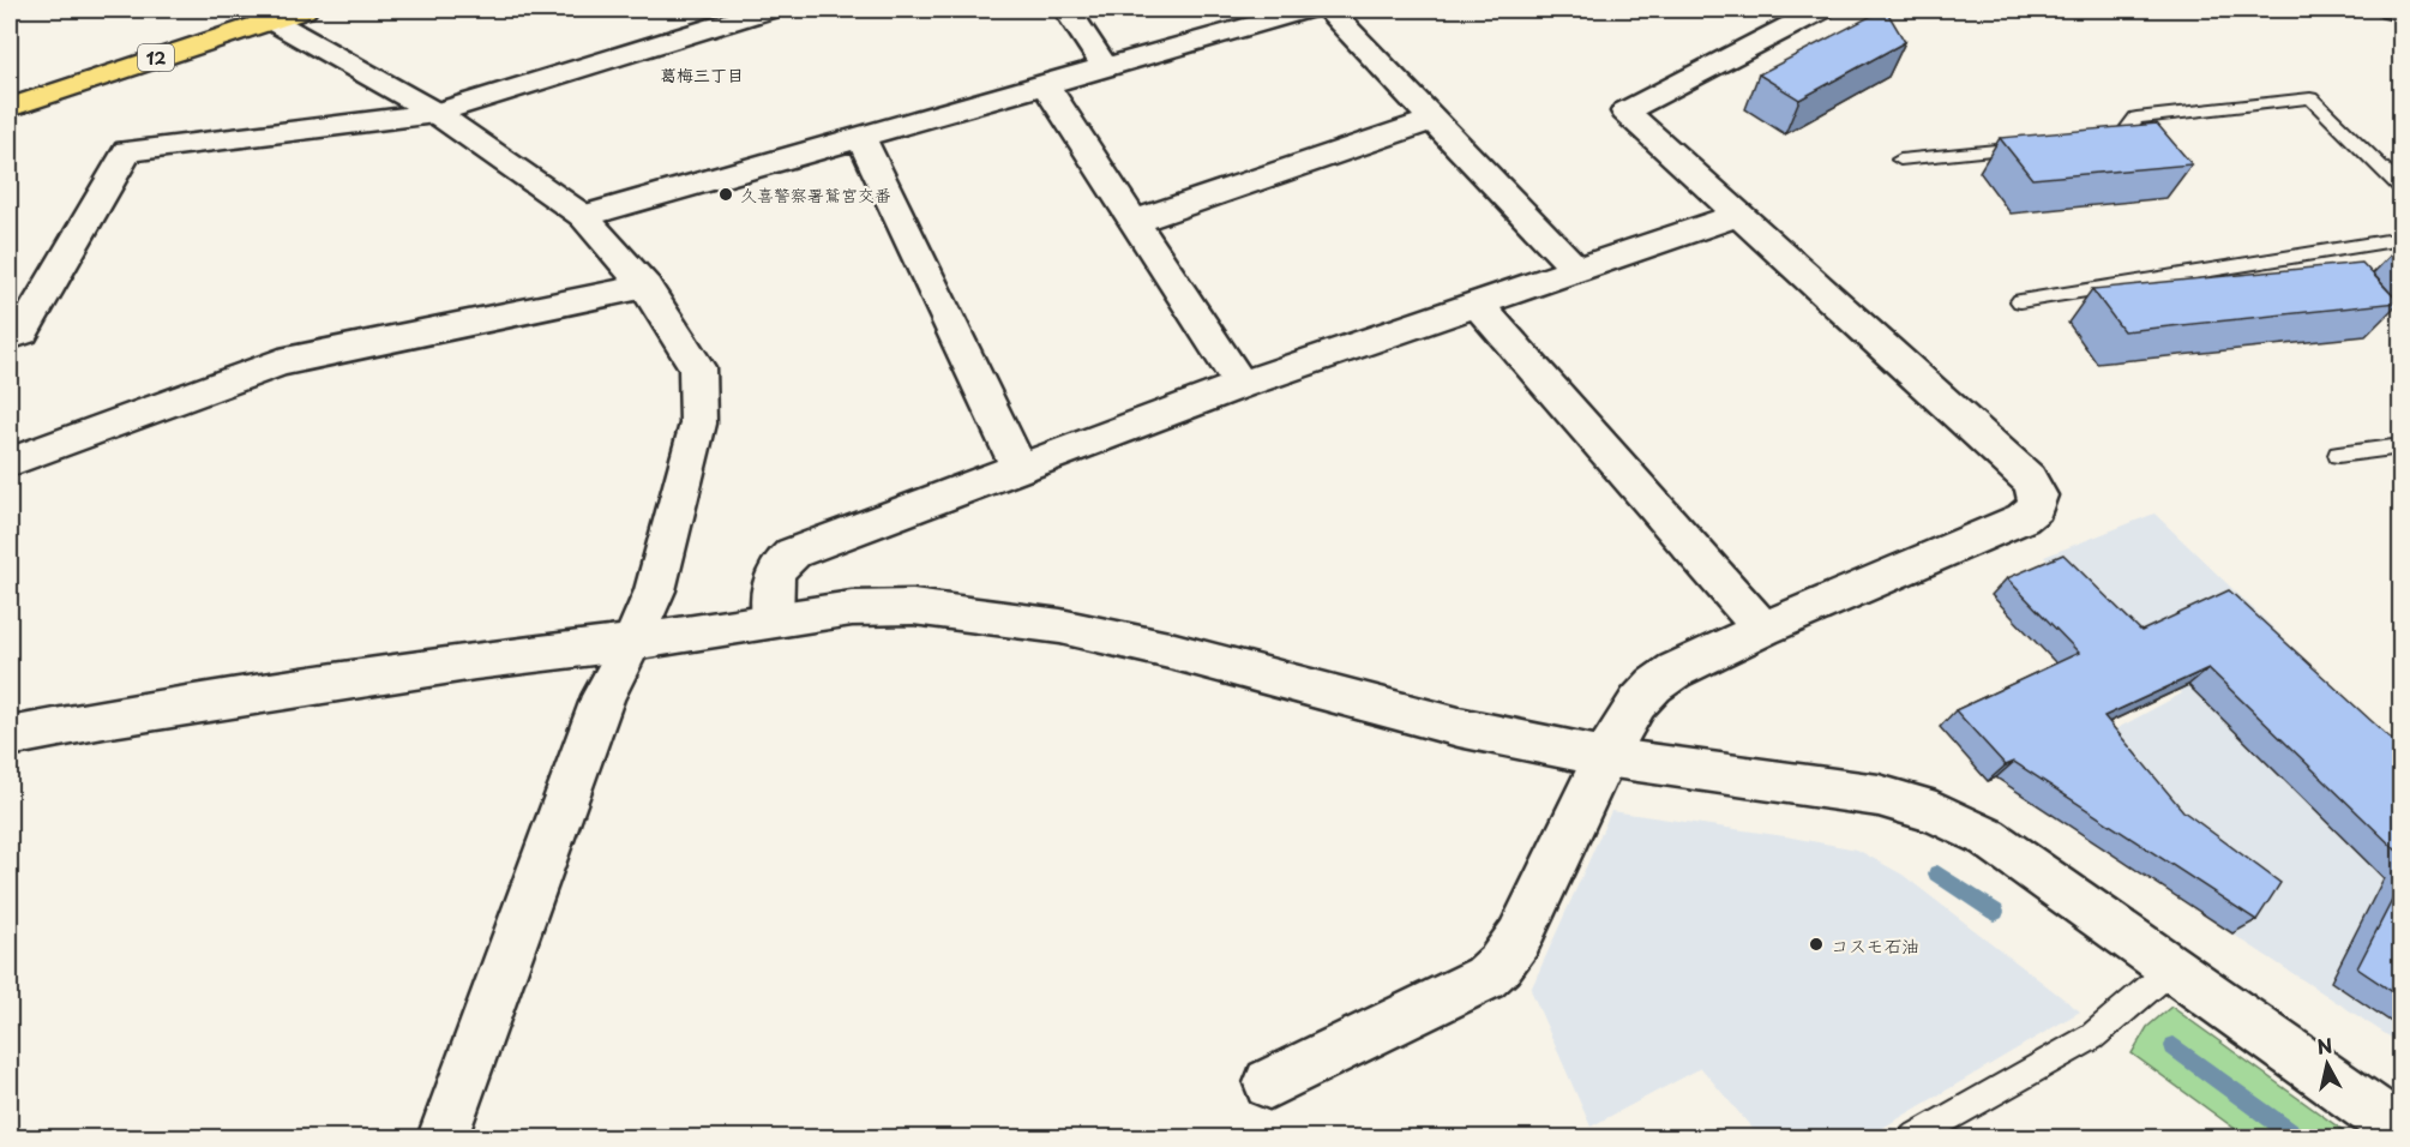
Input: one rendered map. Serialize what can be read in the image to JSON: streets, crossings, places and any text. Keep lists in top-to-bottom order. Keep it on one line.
{"streets":{"main road":["12"]},"districts":["葛梅三丁目"],"places":["久喜警察署鷲宮交番","コスモ石油"],"north":"top"}
